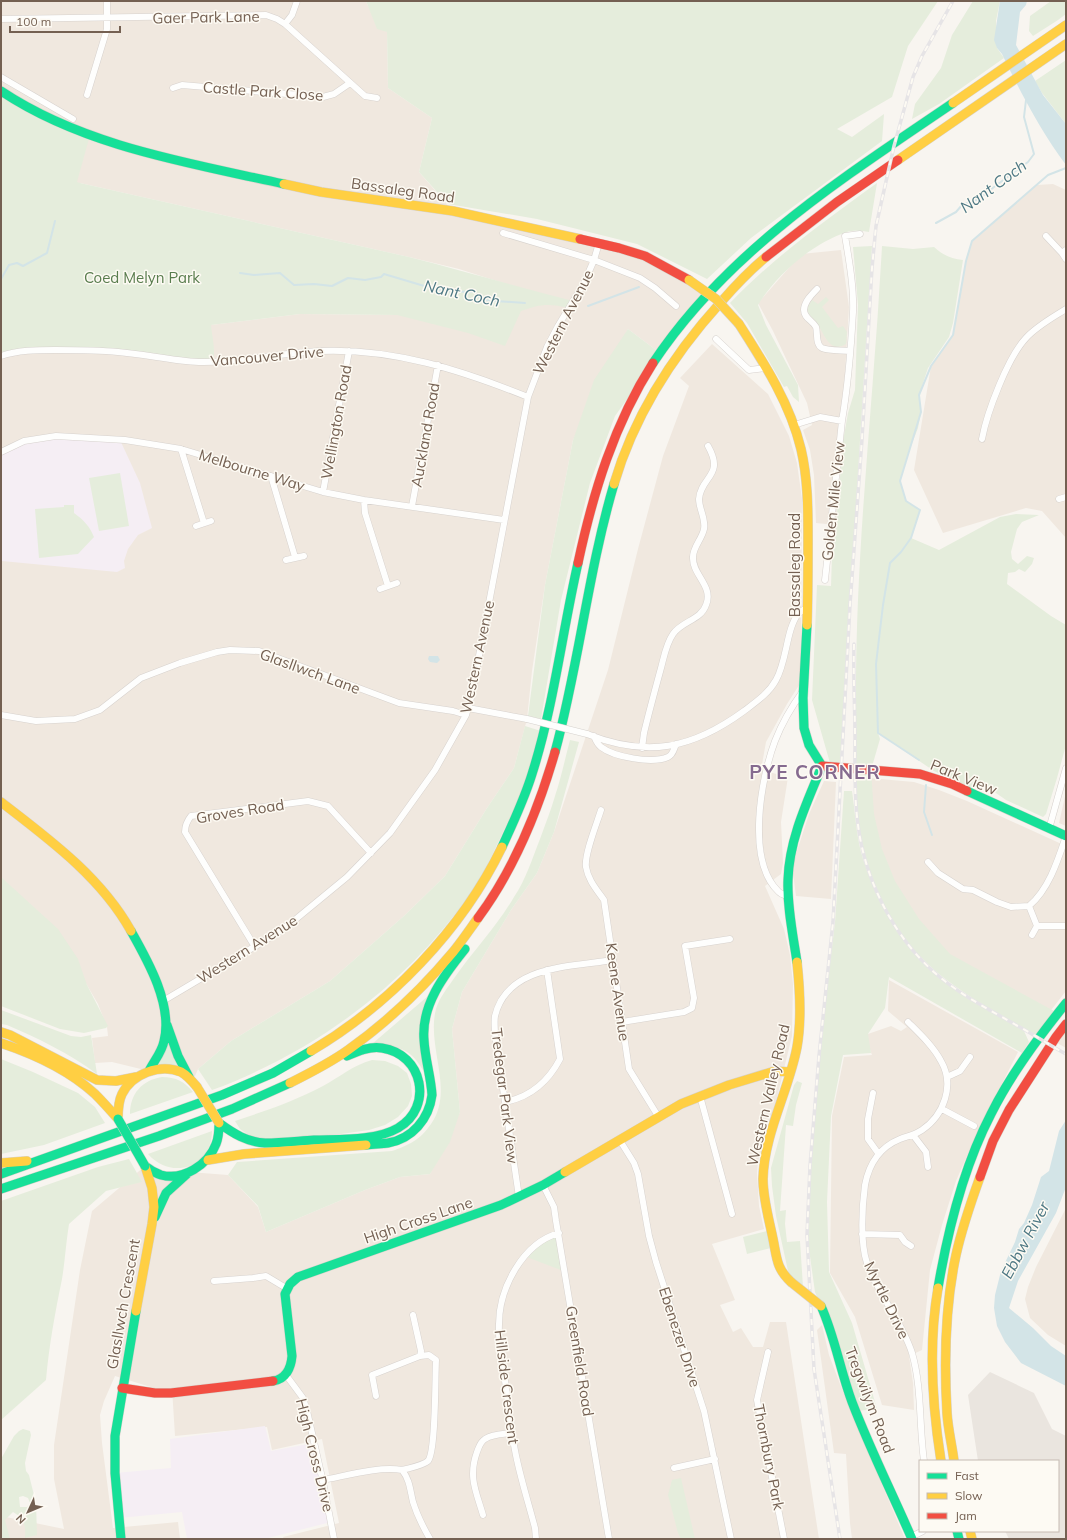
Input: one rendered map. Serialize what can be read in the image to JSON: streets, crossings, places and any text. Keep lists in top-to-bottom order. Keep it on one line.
{"streets":{"main road":["Bassaleg Road","Park View","Western Valley Road","High Cross Lane","Glasllwch Crescent","Tregwilym Road"],"street":["Gaer Park Lane","Castle Park Close","Western Avenue","Vancouver Drive","Wellington Road","Auckland Road","Melbourne Way","Golden Mile View","Glasllwch Lane","Groves Road","Keene Avenue","Tredegar Park View","Myrtle Drive","Ebenezer Drive","Greenfield Road","Hillside Crescent","High Cross Drive","Thornbury Park"]},"crossings":[["Gaer Park Lane","Castle Park Close"],["Bassaleg Road","Western Avenue"],["Bassaleg Road","Golden Mile View"],["Bassaleg Road","Park View"],["Western Avenue","Vancouver Drive"],["Western Avenue","Melbourne Way"],["Western Avenue","Glasllwch Lane"],["Western Avenue","Groves Road"],["Vancouver Drive","Wellington Road"],["Vancouver Drive","Auckland Road"],["Wellington Road","Melbourne Way"],["Auckland Road","Melbourne Way"],["Keene Avenue","Tredegar Park View"],["Keene Avenue","High Cross Lane"],["Western Valley Road","High Cross Lane"],["Western Valley Road","Tregwilym Road"],["Tredegar Park View","High Cross Lane"],["High Cross Lane","Ebenezer Drive"],["High Cross Lane","Greenfield Road"],["Greenfield Road","Hillside Crescent"]],"districts":["PYE CORNER"],"water":["Nant Coch","Ebbw River"],"parks":["Coed Melyn Park"],"legend":["Fast","Slow","Jam"],"scale_bar":"100 m","north":"bottom left"}
